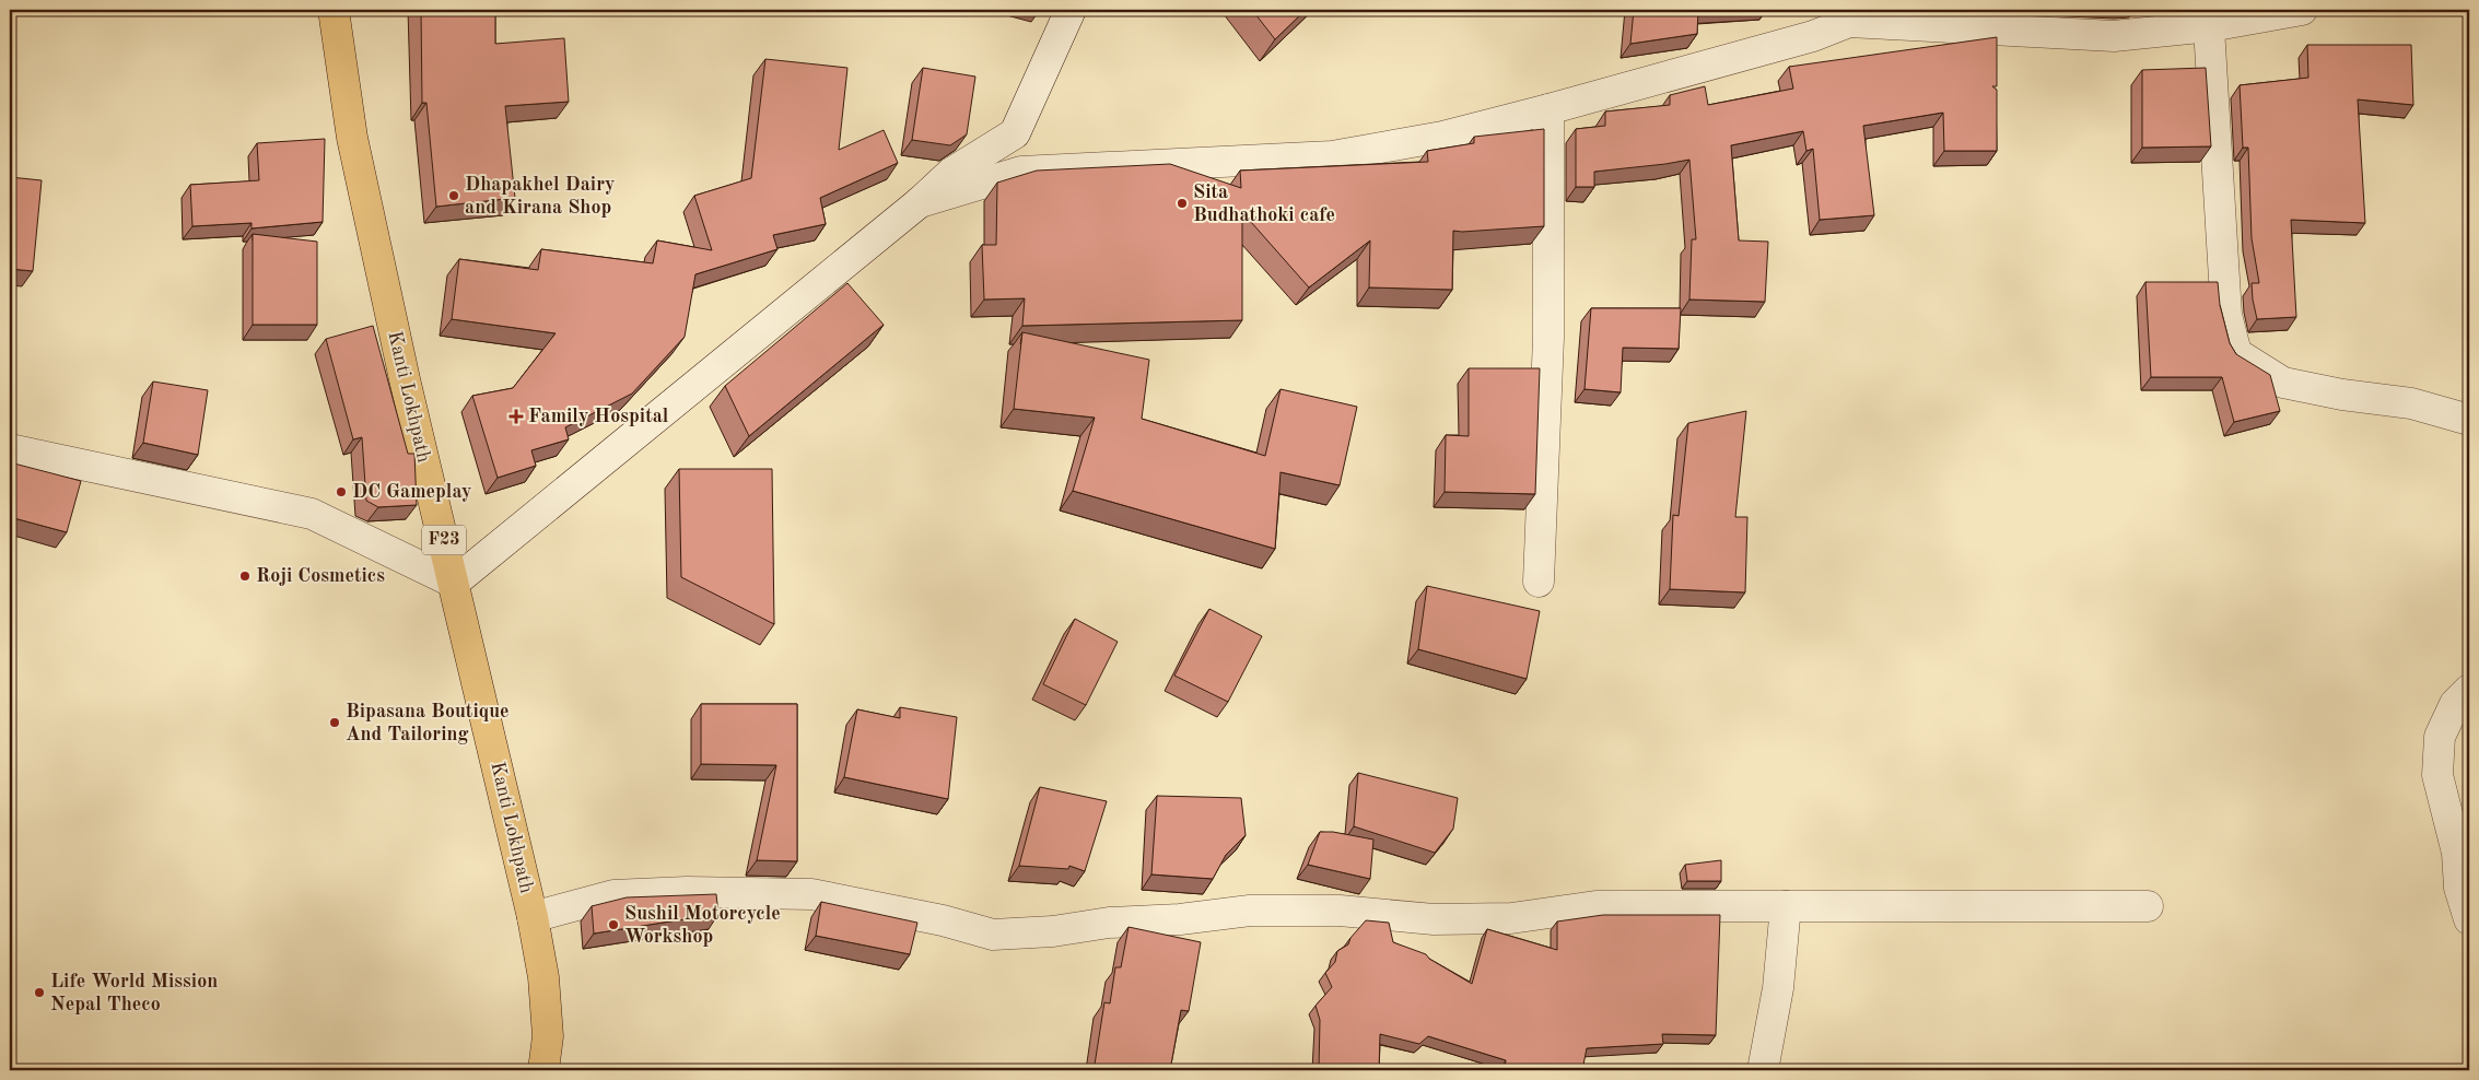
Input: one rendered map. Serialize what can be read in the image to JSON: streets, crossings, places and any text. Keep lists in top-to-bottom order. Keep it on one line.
{"streets":{"main road":["Kanti Lokhpath","F23"]},"places":{"other":["Dhapakhel Dairy and Kirana Shop","Sita Budhathoki cafe","DC Gameplay","Roji Cosmetics","Bipasana Boutique And Tailoring","Sushil Motorcycle Workshop","Life World Mission Nepal Theco"],"health":["Family Hospital"]}}
